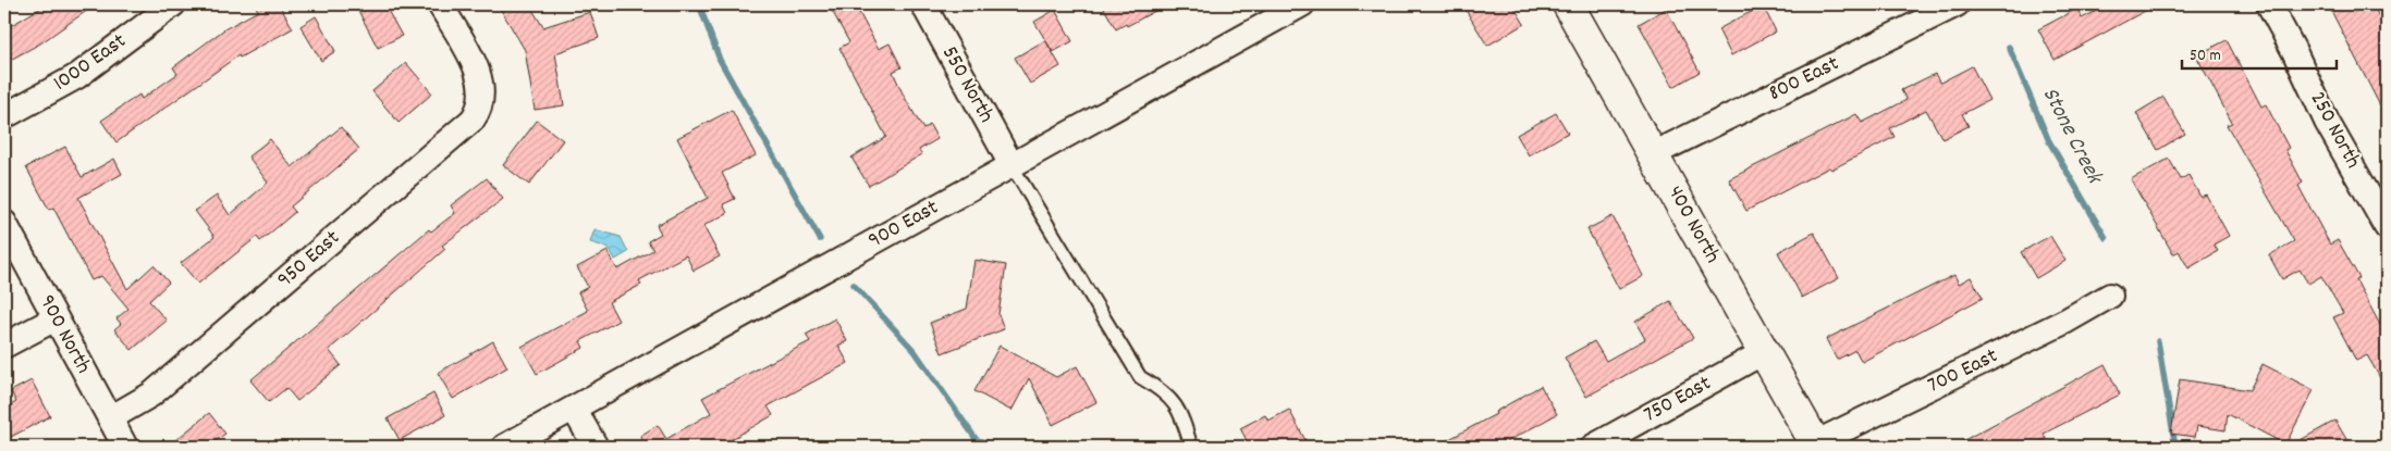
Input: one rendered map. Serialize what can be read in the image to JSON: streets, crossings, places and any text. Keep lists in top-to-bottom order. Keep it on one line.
{"streets":{"main road":["400 North"],"street":["1000 East","800 East","550 North","250 North","900 East","950 East","900 North","700 East","750 East"]},"crossings":[["800 East","400 North"],["550 North","900 East"],["400 North","700 East"],["400 North","750 East"],["950 East","900 North"]],"water":["Stone Creek"],"scale_bar":"50 m"}
